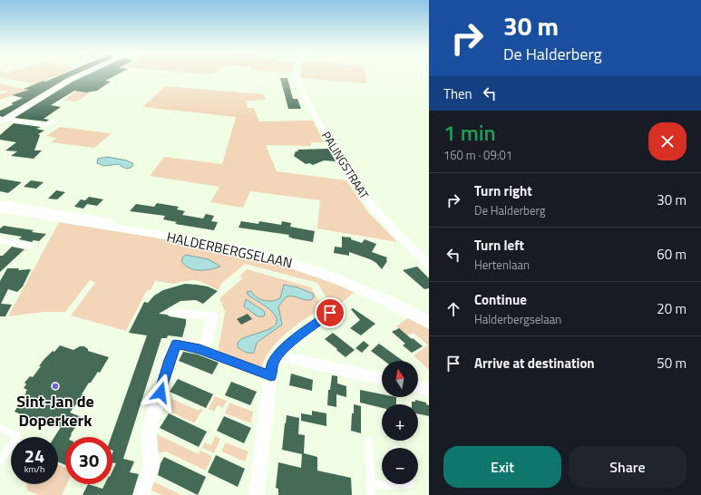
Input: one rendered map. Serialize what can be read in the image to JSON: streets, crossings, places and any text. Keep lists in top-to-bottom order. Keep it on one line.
{"streets":{"main road":["HALDERBERGSELAAN"],"street":["PALINGSTRAAT"]},"places":["Sint-Jan de Doperkerk"],"north":"top","page":{"turn":["30 m","De Halderberg"],"then":"Then","heading":["1 min","160 m · 09:01"],"list":[{"name":"Turn right","note":"De Halderberg","value":"30 m"},{"name":"Turn left","note":"Hertenlaan","value":"60 m"},{"name":"Continue","note":"Halderbergselaan","value":"20 m"},{"name":"Arrive at destination","value":"50 m"}],"map_buttons":["+","−"],"speed":"24 km/h","limit":"30","buttons":["Exit","Share"]}}
